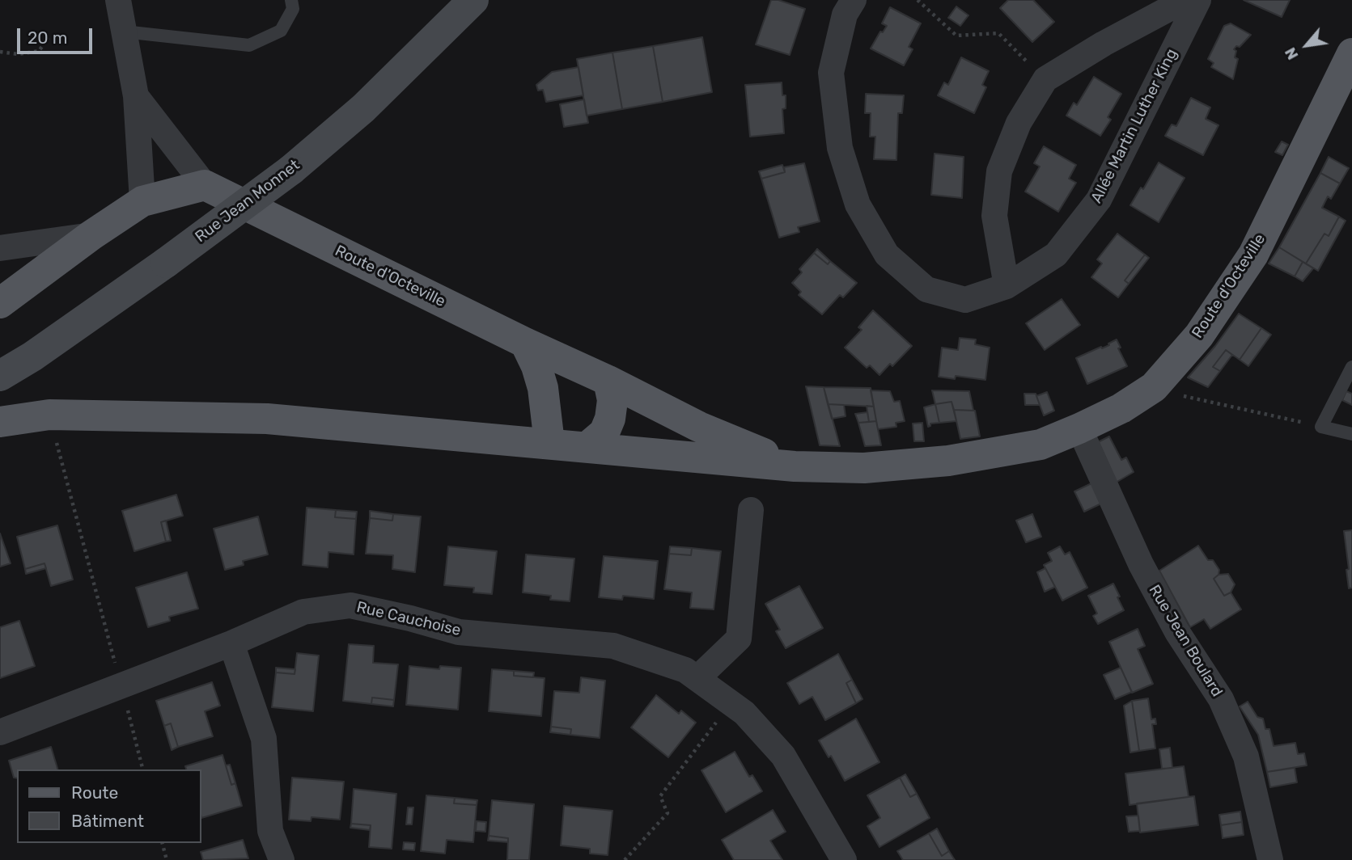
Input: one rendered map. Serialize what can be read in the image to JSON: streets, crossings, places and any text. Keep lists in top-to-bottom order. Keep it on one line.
{"streets":{"main road":["Route d'Octeville"],"street":["Allée Martin Luther King","Rue Jean Monnet","Rue Cauchoise","Rue Jean Boulard"]},"crossings":[["Route d'Octeville","Rue Jean Boulard"]],"legend":["Route","Bâtiment"],"scale_bar":"20 m","north":"bottom left"}
